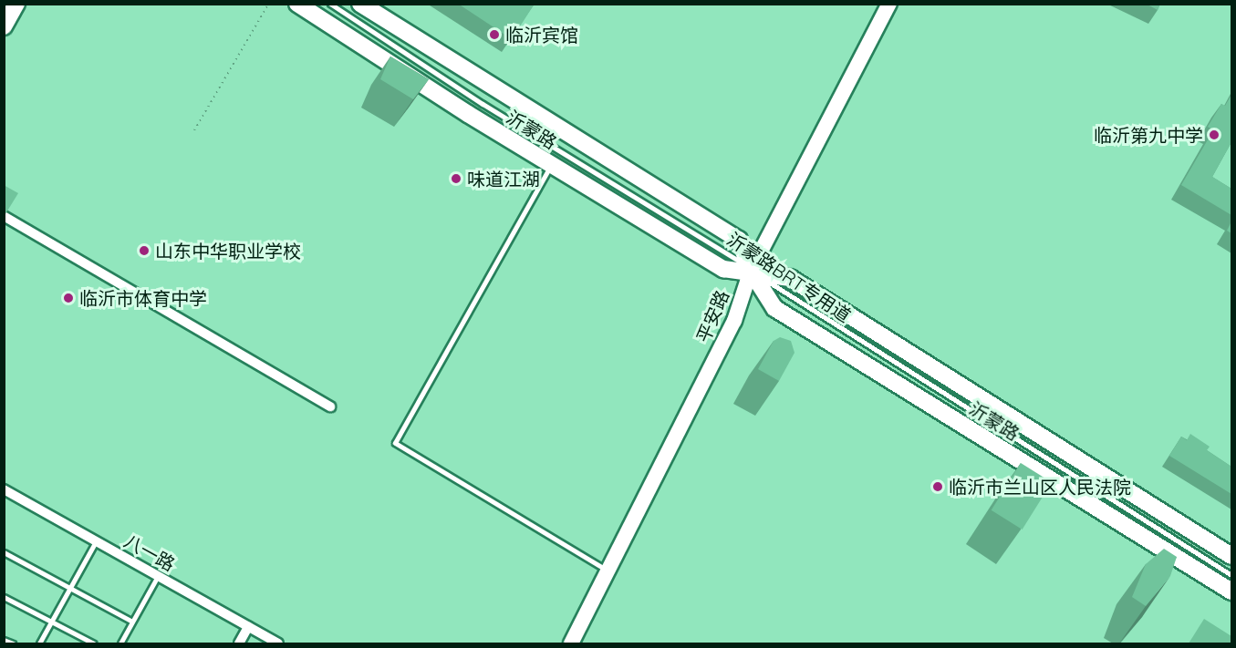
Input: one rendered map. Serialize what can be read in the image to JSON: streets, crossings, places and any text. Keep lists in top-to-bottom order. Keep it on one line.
{"streets":{"main road":["沂蒙路","平安路"],"street":["八一路"],"lane":["沂蒙路BRT专用道"]},"crossings":[["沂蒙路","沂蒙路BRT专用道"],["沂蒙路","平安路"],["沂蒙路BRT专用道","平安路"]],"places":["临沂宾馆","临沂第九中学","味道江湖","山东中华职业学校","临沂市体育中学","临沂市兰山区人民法院"]}
